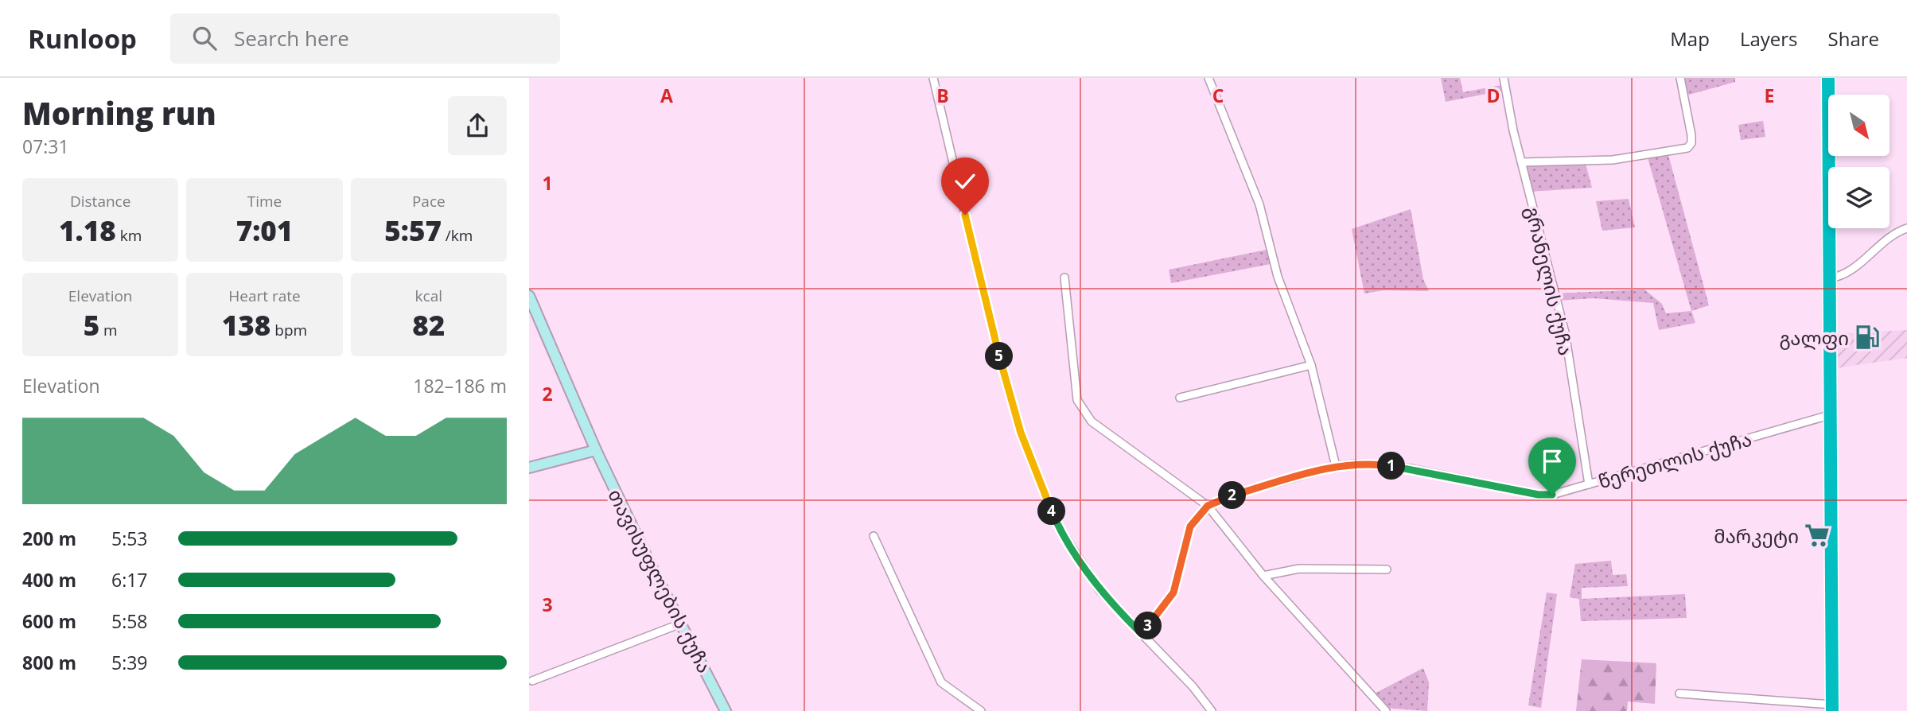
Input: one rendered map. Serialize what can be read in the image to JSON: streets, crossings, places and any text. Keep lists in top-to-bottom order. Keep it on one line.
{"streets":{"main road":["თავისუფლების ქუჩა"],"street":["გრანელის ქუჩა","წერეთლის ქუჩა"]},"crossings":[["გრანელის ქუჩა","წერეთლის ქუჩა"]],"places":{"fuel station":["გალფი"],"supermarket":["მარკეტი"]},"north":"bottom right","page":{"header":"Runloop","search":"Search here","nav":["Map","Layers","Share"],"heading":["Morning run","07:31"],"stats":[["Distance","1.18 km"],["Time","7:01"],["Pace","5:57 /km"],["Elevation","5 m"],["Heart rate","138 bpm"],["kcal","82"]],"pins":["5","1","2","4","3"],"chart":["Elevation","182–186 m"],"list":[{"name":"200 m","note":"5:53"},{"name":"400 m","note":"6:17"},{"name":"600 m","note":"5:58"},{"name":"800 m","note":"5:39"}]},"grid":{"columns":["A","B","C","D","E"],"rows":["1","2","3"]}}
